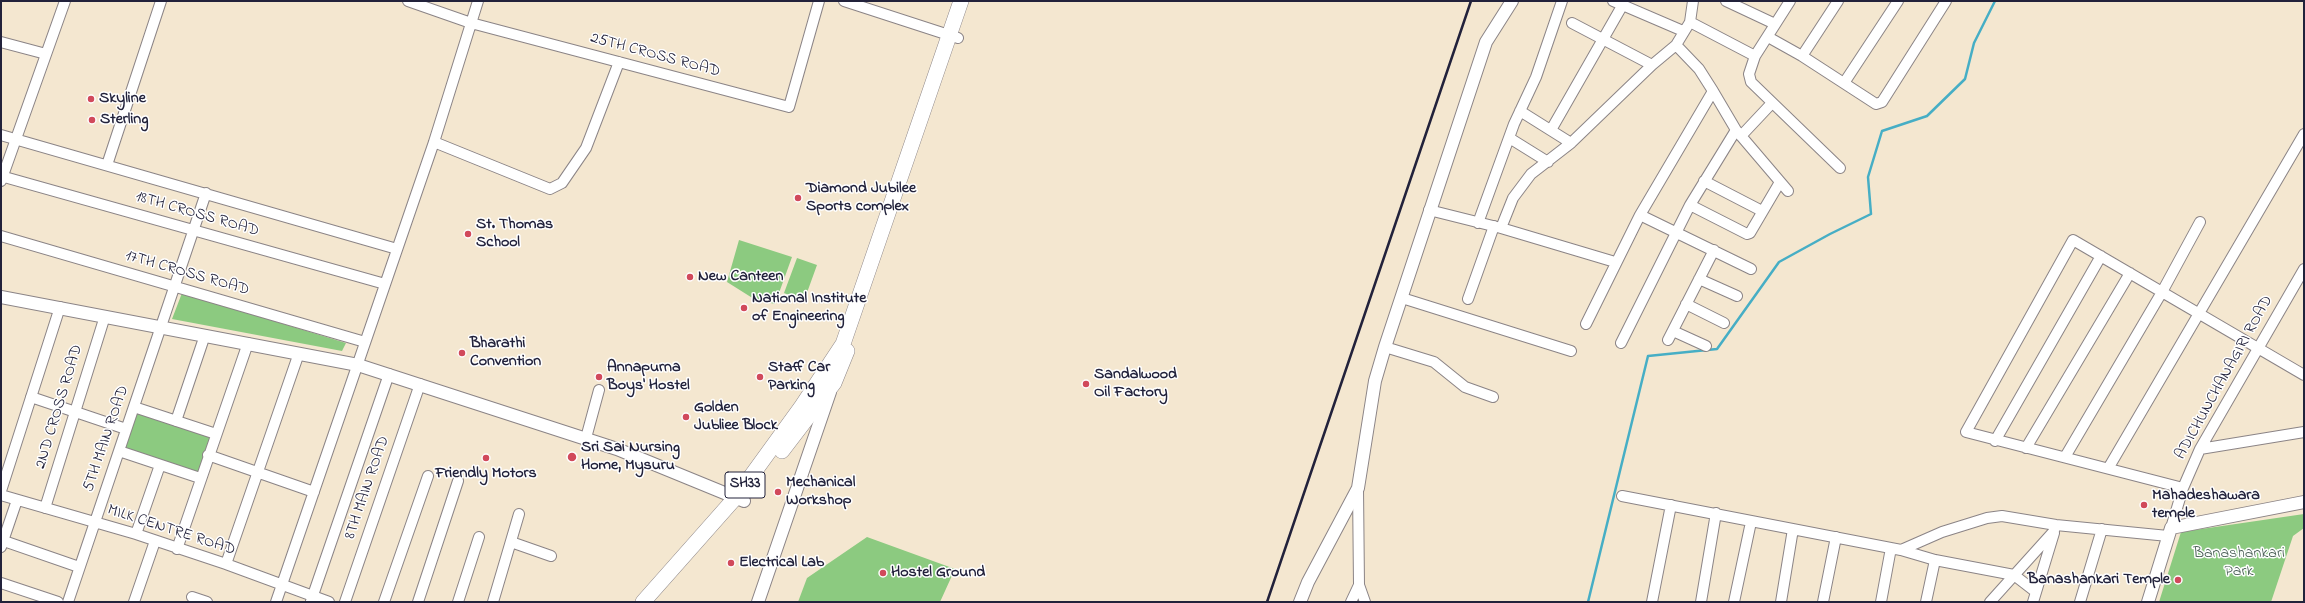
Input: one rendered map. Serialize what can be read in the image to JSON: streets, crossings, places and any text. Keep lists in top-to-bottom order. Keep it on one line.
{"streets":{"main road":["SH33"],"street":["25TH CROSS ROAD","18TH CROSS ROAD","17TH CROSS ROAD","ADICHUNCHANAGIRI ROAD","2ND CROSS ROAD","5TH MAIN ROAD","8TH MAIN ROAD","MILK CENTRE ROAD"]},"crossings":[["18TH CROSS ROAD","5TH MAIN ROAD"],["17TH CROSS ROAD","5TH MAIN ROAD"],["2ND CROSS ROAD","MILK CENTRE ROAD"],["5TH MAIN ROAD","MILK CENTRE ROAD"]],"parks":["Banashankari Park"],"places":["Skyline","Sterling","Diamond Jubilee Sports complex","St. Thomas School","New Canteen","National Institute of Engineering","Bharathi Convention","Annapurna Boys' Hostel","Staff Car Parking","Sandalwood Oil Factory","Golden Jubliee Block","Sri Sai Nursing Home, Mysuru","Friendly Motors","Mechanical Workshop","Mahadeshawara temple","Electrical Lab","Hostel Ground","Banashankari Temple"]}
